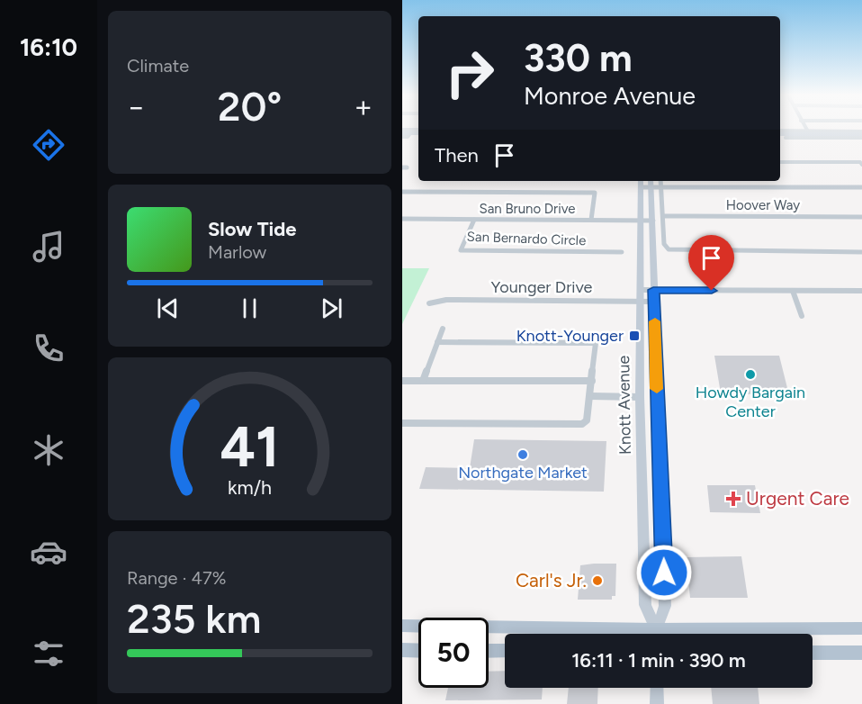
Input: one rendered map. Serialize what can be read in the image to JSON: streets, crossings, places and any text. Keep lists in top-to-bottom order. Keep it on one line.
{"streets":{"main road":["Knott Avenue"],"street":["Hoover Way","San Bruno Drive","San Bernardo Circle","Younger Drive"]},"crossings":[["San Bruno Drive","San Bernardo Circle"],["San Bruno Drive","Knott Avenue"],["Younger Drive","Knott Avenue"]],"places":{"transit":["Knott-Younger"],"other":["Howdy Bargain Center","Northgate Market","Carl's Jr."],"health":["Urgent Care"]},"page":{"tabs":"16:10","tile":["Climate",["Range · 47%","235 km"]],"turn":["330 m","Monroe Avenue"],"heat":["−","20°","+"],"then":"Then","song":["Slow Tide","Marlow"],"limit":"50","trip":"16:11 · 1 min · 390 m","gauge":["41","km/h"]}}
